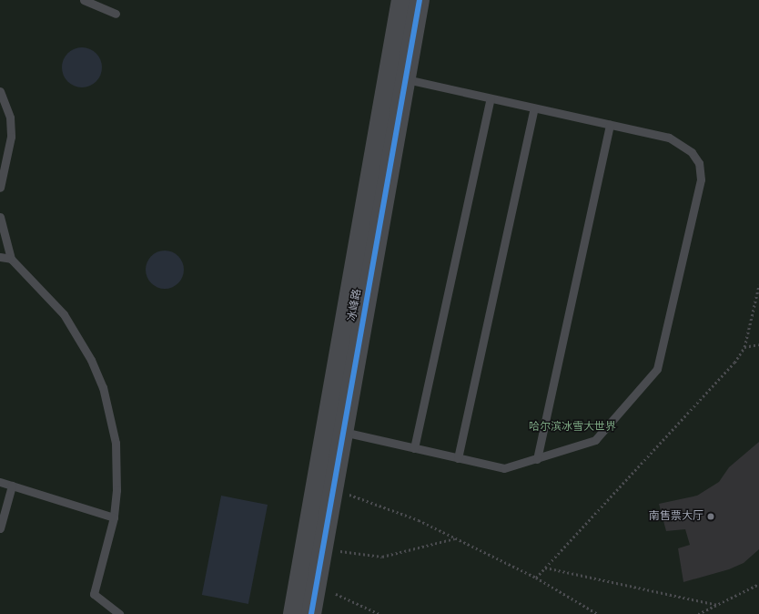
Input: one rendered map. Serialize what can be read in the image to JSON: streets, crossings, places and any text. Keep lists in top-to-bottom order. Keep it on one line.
{"streets":{"street":["冰峰路"]},"parks":["哈尔滨冰雪大世界"],"places":["南售票大厅"]}
